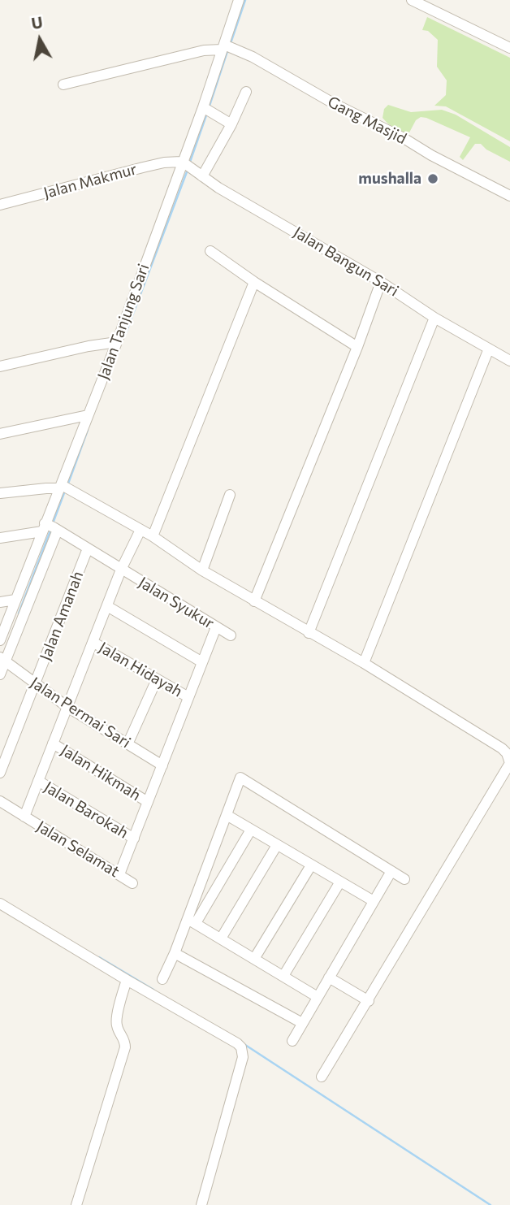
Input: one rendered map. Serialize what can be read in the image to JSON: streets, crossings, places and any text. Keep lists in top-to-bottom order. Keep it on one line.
{"streets":{"street":["Gang Masjid","Jalan Makmur","Jalan Bangun Sari","Jalan Tanjung Sari","Jalan Syukur","Jalan Amanah","Jalan Hidayah","Jalan Permai Sari","Jalan Hikmah","Jalan Barokah","Jalan Selamat"]},"crossings":[["Gang Masjid","Jalan Tanjung Sari"],["Jalan Makmur","Jalan Bangun Sari"],["Jalan Makmur","Jalan Tanjung Sari"],["Jalan Bangun Sari","Jalan Tanjung Sari"],["Jalan Tanjung Sari","Jalan Syukur"],["Jalan Syukur","Jalan Amanah"],["Jalan Amanah","Jalan Permai Sari"]],"places":["mushalla"],"north":"top"}
